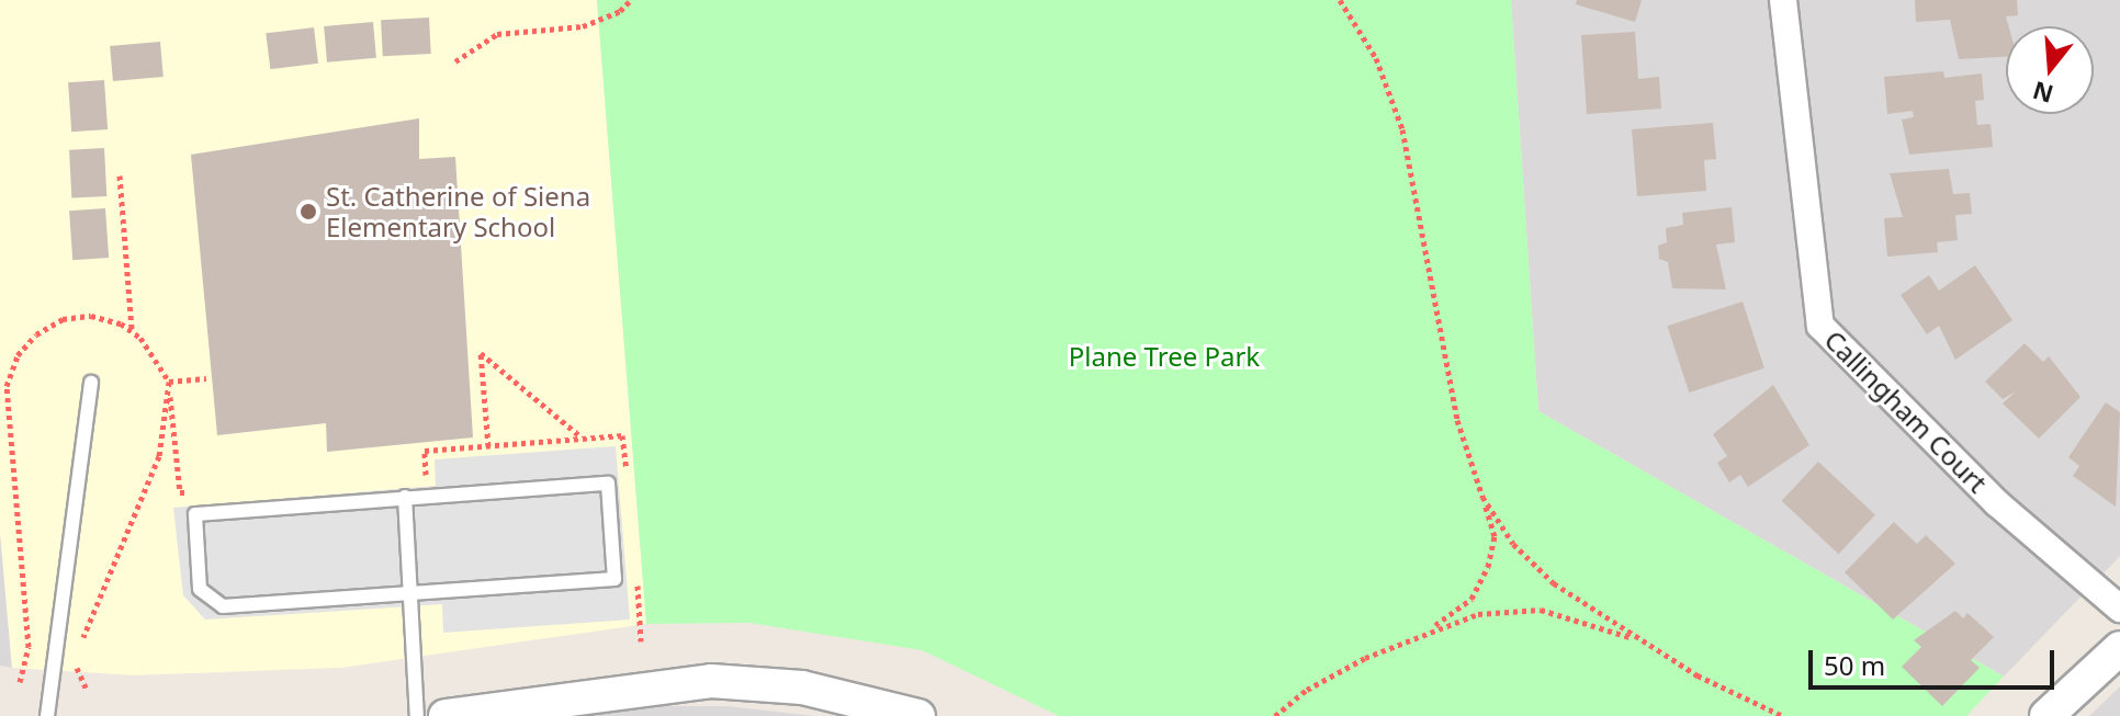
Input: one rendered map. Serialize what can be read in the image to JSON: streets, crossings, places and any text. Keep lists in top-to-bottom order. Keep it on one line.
{"streets":{"street":["Callingham Court"]},"parks":["Plane Tree Park"],"places":["St. Catherine of Siena Elementary School"],"scale_bar":"50 m","north":"bottom"}
